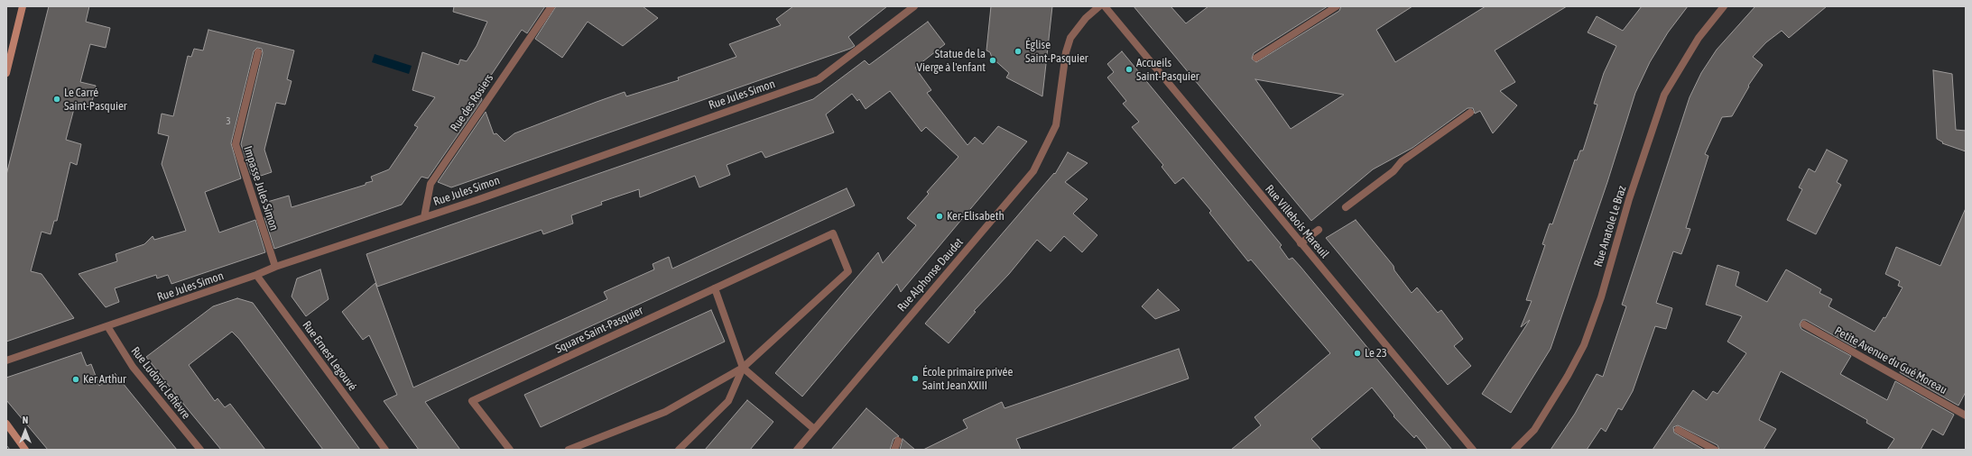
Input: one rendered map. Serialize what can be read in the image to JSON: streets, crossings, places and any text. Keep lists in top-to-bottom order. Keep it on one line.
{"streets":{"street":["Rue Jules Simon","Rue des Rosiers","Impasse Jules Simon","Rue Villebois Mareuil","Rue Anatole Le Braz","Rue Alphonse Daudet","Square Saint-Pasquier","Rue Ernest Legouvé","Petite Avenue du Gué Moreau","Rue Ludovic Lefièvre"]},"crossings":[["Rue Jules Simon","Rue des Rosiers"],["Rue Jules Simon","Impasse Jules Simon"],["Rue Jules Simon","Rue Ernest Legouvé"],["Rue Jules Simon","Rue Ludovic Lefièvre"]],"places":["Église Saint-Pasquier","Statue de la Vierge à l'enfant","Accueils Saint-Pasquier","Le Carré Saint-Pasquier","Ker-Elisabeth","Le 23","École primaire privée Saint Jean XXIII","Ker Arthur"],"house_numbers":["3"],"north":"top"}
